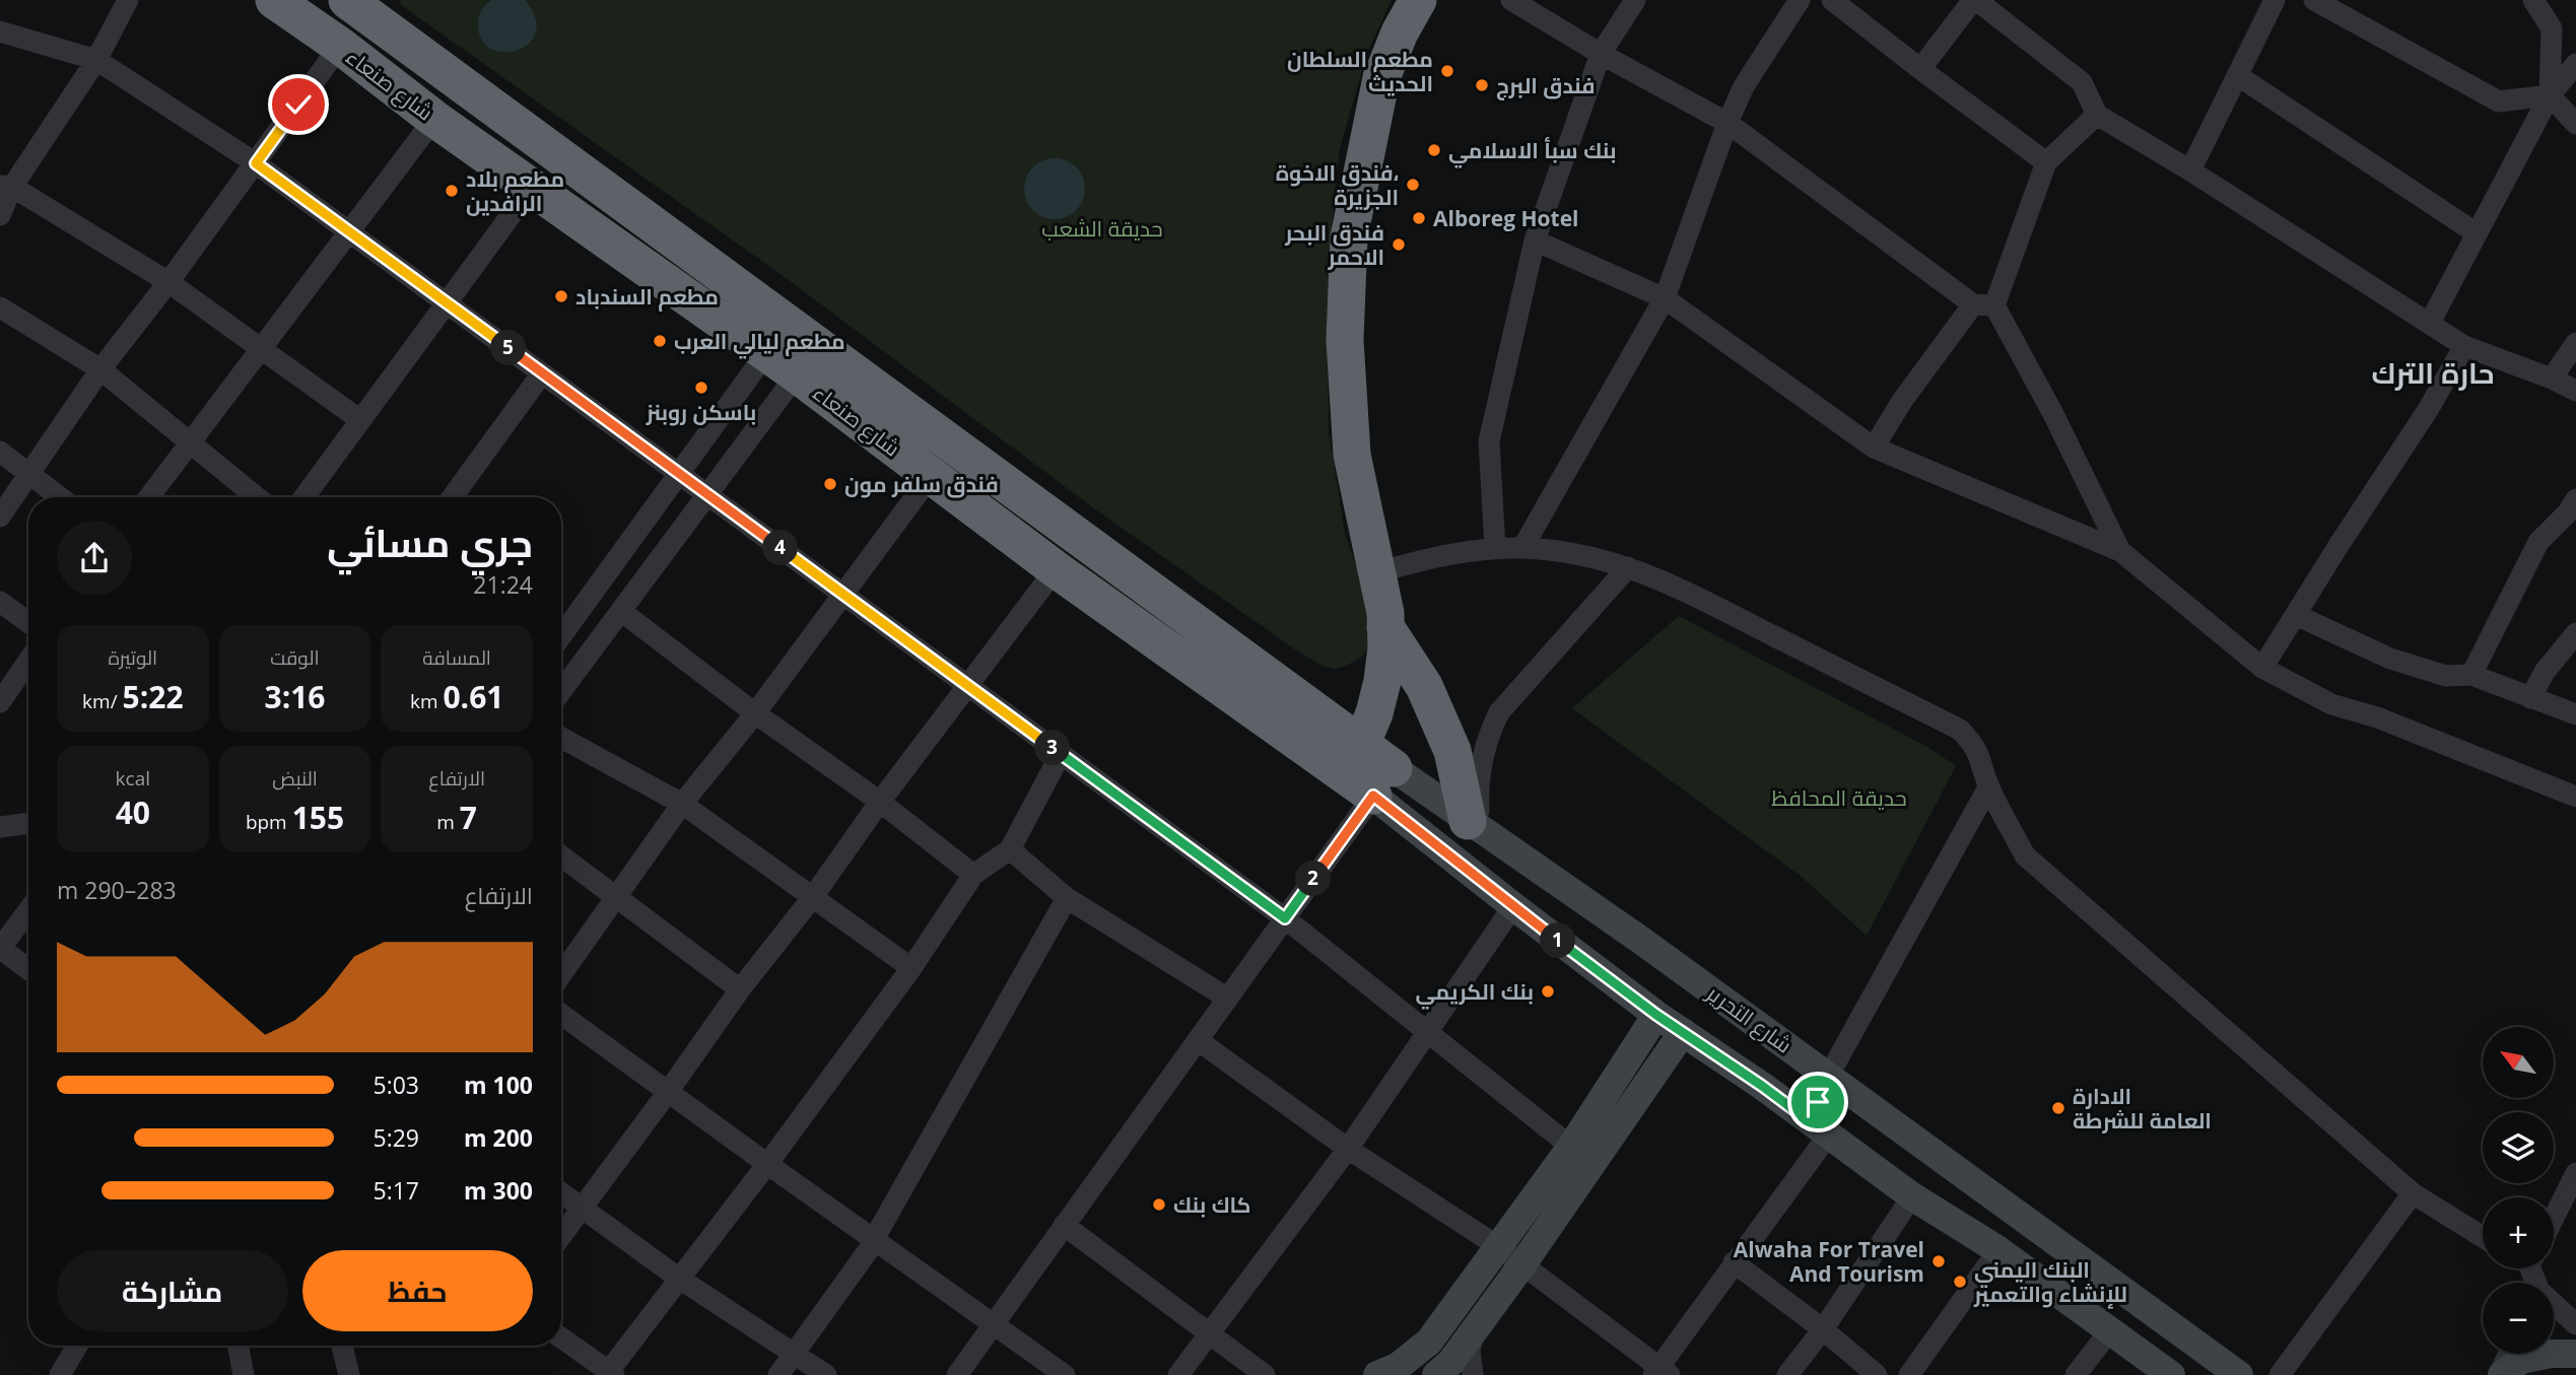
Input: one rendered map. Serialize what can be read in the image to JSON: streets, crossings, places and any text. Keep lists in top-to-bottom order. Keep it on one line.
{"streets":{"highway":["شارع صنعاء"],"main road":["شارع التحرير"]},"crossings":[["شارع صنعاء","شارع التحرير"]],"districts":["حارة الترك"],"parks":["حديقة الشعب","حديقة المحافظ"],"places":["مطعم السلطان الحديث","فندق البرج","بنك سبأ الاسلامي","فندق الاخوة، الجزيرة","مطعم بلاد الرافدين","Alboreg Hotel","فندق البحر الاحمر","مطعم السندباد","مطعم ليالي العرب","باسكن روبنز","فندق سلفر مون","بنك الكريمي","الادارة العامة للشرطة","كاك بنك","Alwaha For Travel And Tourism","البنك اليمني للإنشاء والتعمير"],"north":"top left","page":{"pins":["5","4","3","2","1"],"heading":["جري مسائي","21:24"],"stats":[["المسافة","0.61 km"],["الوقت","3:16"],["الوتيرة","5:22 /km"],["الارتفاع","7 m"],["النبض","155 bpm"],["kcal","40"]],"chart":["الارتفاع","283–290 m"],"map_buttons":["+","−"],"list":[{"name":"100 m","note":"5:03"},{"name":"200 m","note":"5:29"},{"name":"300 m","note":"5:17"}],"buttons":["حفظ","مشاركة"]}}
